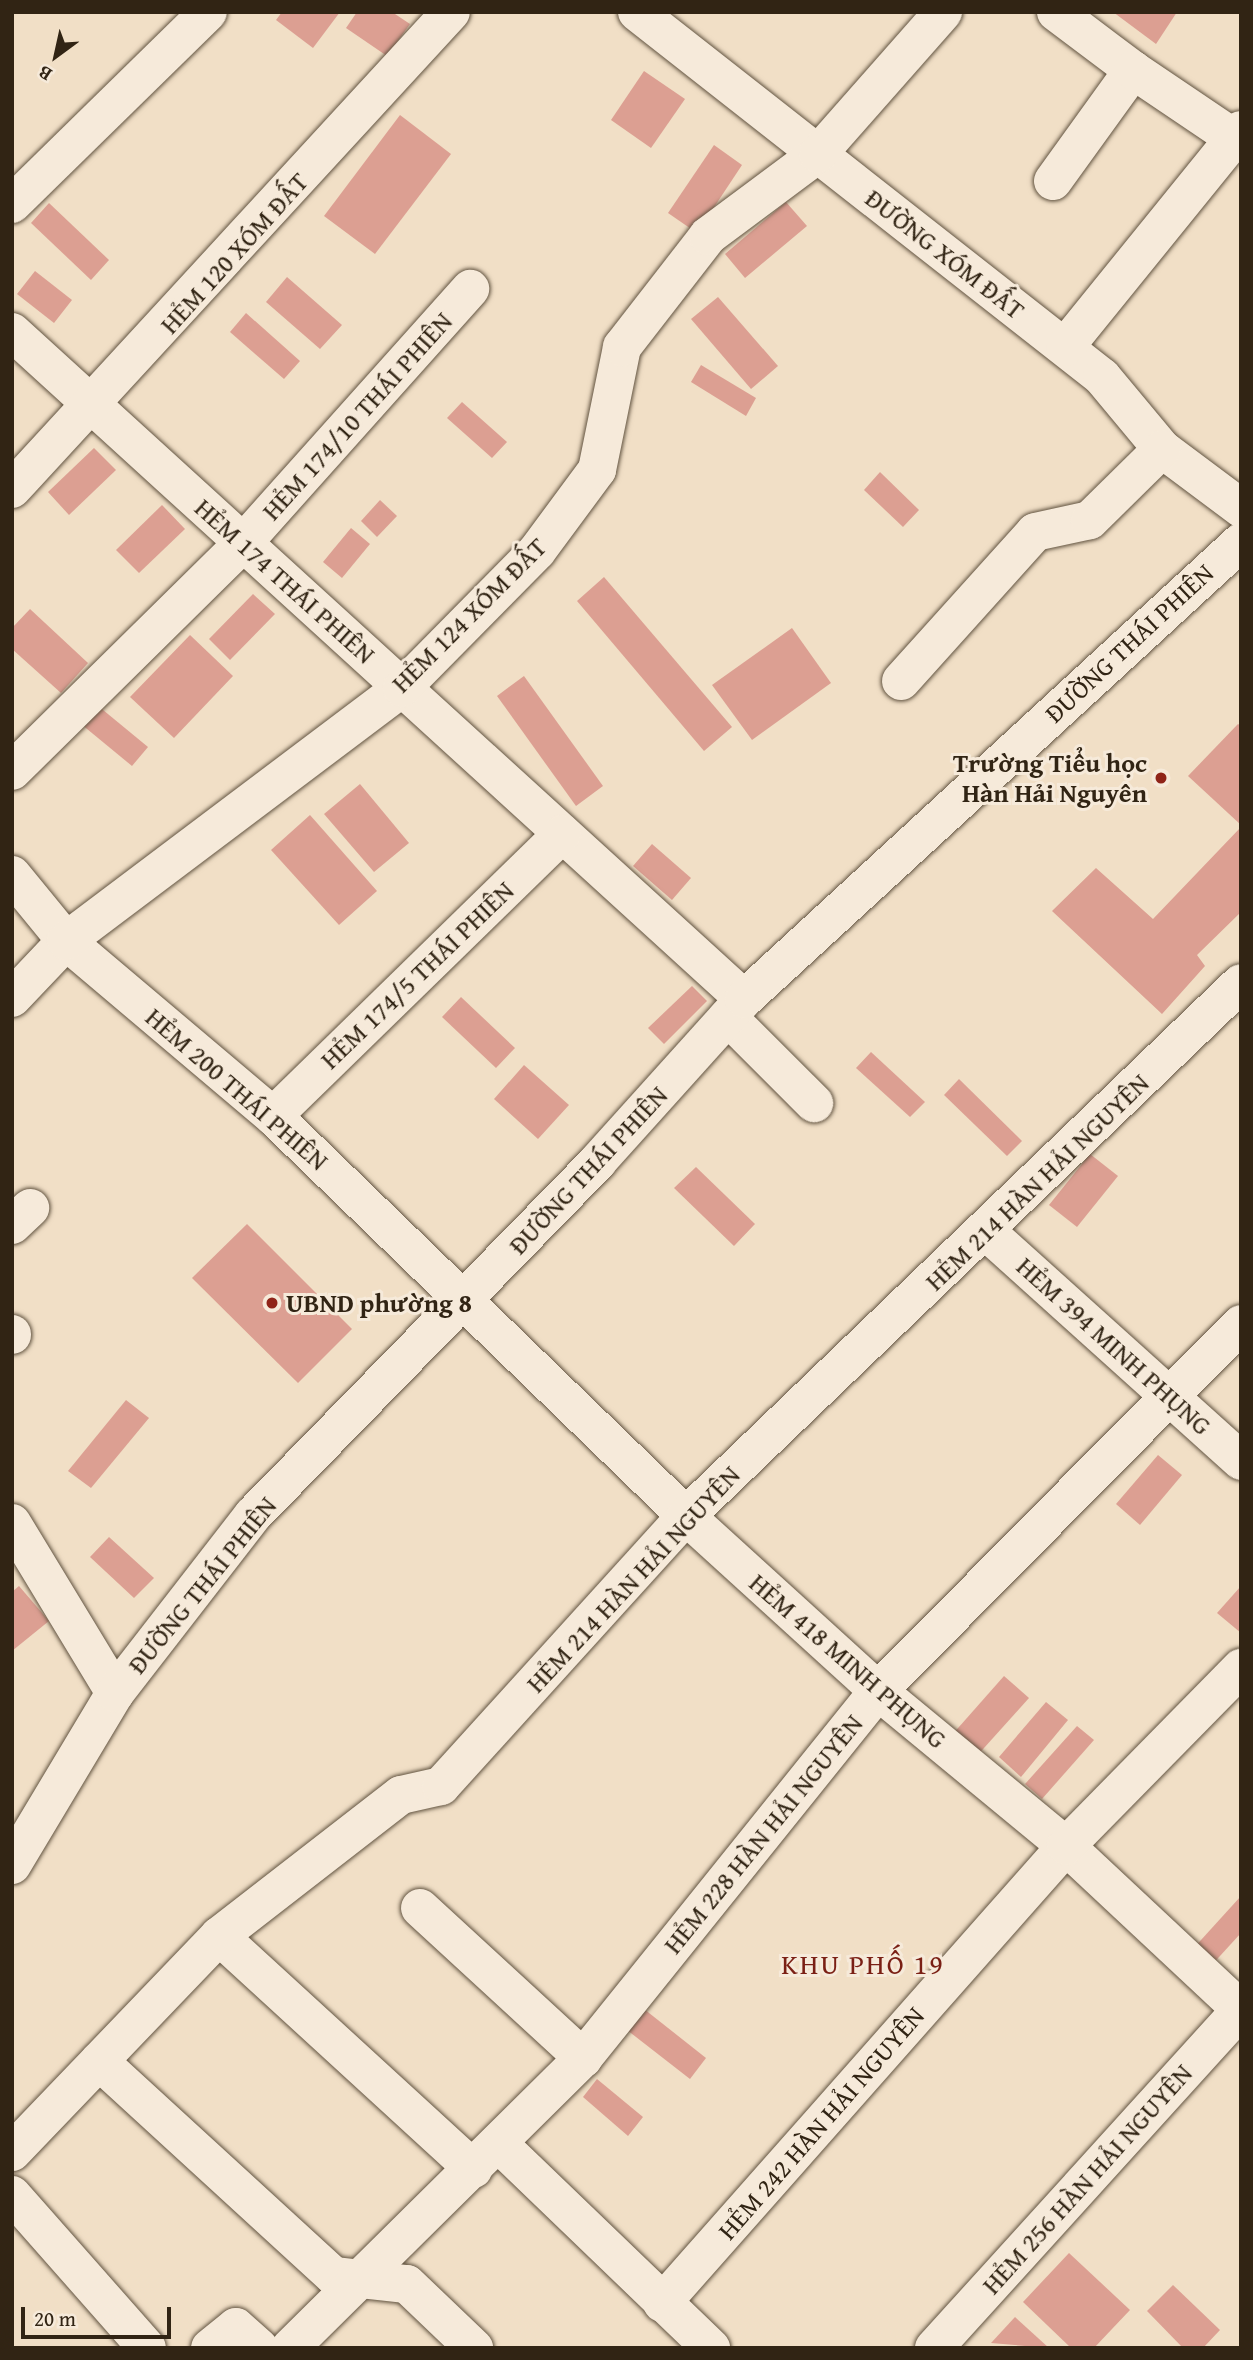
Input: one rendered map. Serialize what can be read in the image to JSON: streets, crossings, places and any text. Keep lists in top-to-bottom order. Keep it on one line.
{"streets":{"street":["HẺM 120 XÓM ĐẤT","ĐƯỜNG XÓM ĐẤT","HẺM 174/10 THÁI PHIÊN","HẺM 174 THÁI PHIÊN","HẺM 124 XÓM ĐẤT","ĐƯỜNG THÁI PHIÊN","HẺM 174/5 THÁI PHIÊN","HẺM 200 THÁI PHIÊN","HẺM 214 HÀN HẢI NGUYÊN","HẺM 394 MINH PHỤNG","HẺM 418 MINH PHỤNG","HẺM 228 HÀN HẢI NGUYÊN","HẺM 242 HÀN HẢI NGUYÊN","HẺM 256 HÀN HẢI NGUYÊN"]},"crossings":[["HẺM 120 XÓM ĐẤT","HẺM 174 THÁI PHIÊN"],["ĐƯỜNG XÓM ĐẤT","HẺM 124 XÓM ĐẤT"],["HẺM 174/10 THÁI PHIÊN","HẺM 174 THÁI PHIÊN"],["HẺM 174 THÁI PHIÊN","HẺM 124 XÓM ĐẤT"],["HẺM 174 THÁI PHIÊN","ĐƯỜNG THÁI PHIÊN"],["HẺM 174 THÁI PHIÊN","HẺM 174/5 THÁI PHIÊN"],["HẺM 124 XÓM ĐẤT","HẺM 200 THÁI PHIÊN"],["ĐƯỜNG THÁI PHIÊN","HẺM 200 THÁI PHIÊN"],["ĐƯỜNG THÁI PHIÊN","HẺM 418 MINH PHỤNG"],["HẺM 174/5 THÁI PHIÊN","HẺM 200 THÁI PHIÊN"],["HẺM 200 THÁI PHIÊN","HẺM 418 MINH PHỤNG"],["HẺM 214 HÀN HẢI NGUYÊN","HẺM 394 MINH PHỤNG"],["HẺM 214 HÀN HẢI NGUYÊN","HẺM 418 MINH PHỤNG"],["HẺM 394 MINH PHỤNG","HẺM 228 HÀN HẢI NGUYÊN"],["HẺM 418 MINH PHỤNG","HẺM 228 HÀN HẢI NGUYÊN"],["HẺM 418 MINH PHỤNG","HẺM 242 HÀN HẢI NGUYÊN"],["HẺM 418 MINH PHỤNG","HẺM 256 HÀN HẢI NGUYÊN"]],"districts":["KHU PHỐ 19"],"places":["Trường Tiểu học Hàn Hải Nguyên","UBND phường 8"],"scale_bar":"20 m","north":"bottom left"}
